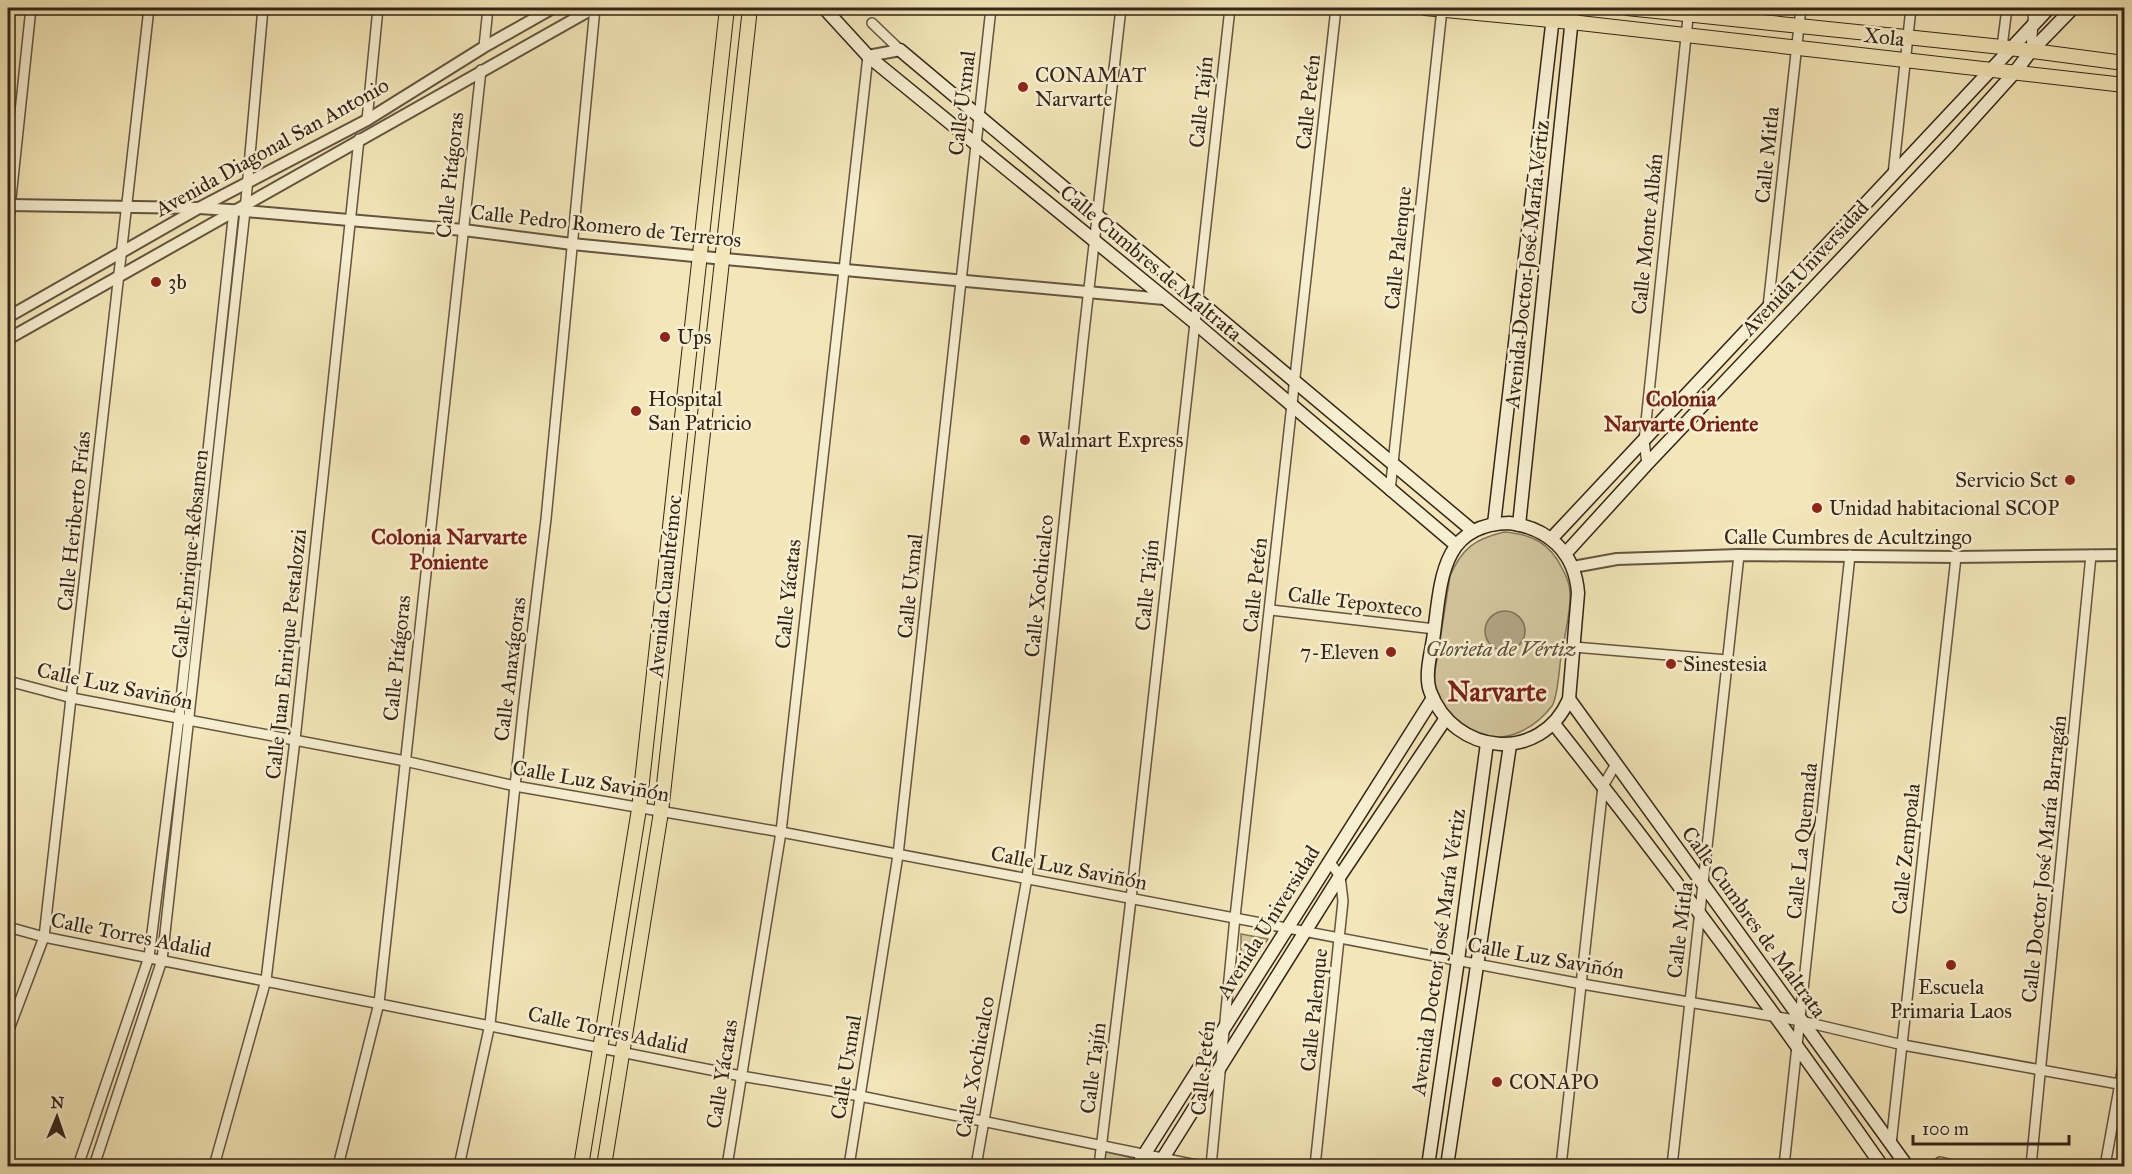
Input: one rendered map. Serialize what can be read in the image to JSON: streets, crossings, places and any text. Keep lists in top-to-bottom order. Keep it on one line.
{"streets":{"main road":["Xola","Calle Cumbres de Maltrata","Avenida Doctor José María Vértiz","Avenida Universidad","Avenida Cuauhtémoc"],"street":["Calle Tajín","Calle Petén","Calle Uxmal","Avenida Diagonal San Antonio","Calle Mitla","Calle Pitágoras","Calle Pedro Romero de Terreros","Calle Monte Albán","Calle Palenque","Calle Heriberto Frías","Calle Cumbres de Acultzingo","Calle Enrique Rébsamen","Calle Xochicalco","Calle Yácatas","Calle Tepoxteco","Calle Juan Enrique Pestalozzi","Calle Anaxágoras","Calle Luz Saviñón","Calle La Quemada","Calle Zempoala","Calle Doctor José María Barragán","Calle Torres Adalid"]},"crossings":[["Xola","Calle Mitla"],["Xola","Calle Monte Albán"],["Xola","Calle Palenque"],["Xola","Avenida Doctor José María Vértiz"],["Xola","Avenida Universidad"],["Calle Tajín","Calle Cumbres de Maltrata"],["Calle Tajín","Calle Luz Saviñón"],["Calle Tajín","Calle Torres Adalid"],["Calle Petén","Calle Cumbres de Maltrata"],["Calle Petén","Avenida Universidad"],["Calle Petén","Calle Tepoxteco"],["Calle Petén","Calle Luz Saviñón"],["Calle Uxmal","Calle Pedro Romero de Terreros"],["Calle Uxmal","Calle Cumbres de Maltrata"],["Calle Uxmal","Calle Luz Saviñón"],["Calle Uxmal","Calle Torres Adalid"],["Avenida Diagonal San Antonio","Calle Pitágoras"],["Avenida Diagonal San Antonio","Calle Pedro Romero de Terreros"],["Avenida Diagonal San Antonio","Calle Heriberto Frías"],["Avenida Diagonal San Antonio","Calle Enrique Rébsamen"],["Avenida Diagonal San Antonio","Calle Juan Enrique Pestalozzi"],["Avenida Diagonal San Antonio","Calle Anaxágoras"],["Calle Mitla","Calle Cumbres de Maltrata"],["Calle Mitla","Avenida Universidad"],["Calle Mitla","Calle Cumbres de Acultzingo"],["Calle Mitla","Calle Luz Saviñón"],["Calle Pitágoras","Calle Pedro Romero de Terreros"],["Calle Pitágoras","Calle Luz Saviñón"],["Calle Pitágoras","Calle Torres Adalid"],["Calle Pedro Romero de Terreros","Calle Cumbres de Maltrata"],["Calle Pedro Romero de Terreros","Calle Heriberto Frías"],["Calle Pedro Romero de Terreros","Calle Enrique Rébsamen"],["Calle Pedro Romero de Terreros","Avenida Cuauhtémoc"],["Calle Pedro Romero de Terreros","Calle Xochicalco"],["Calle Pedro Romero de Terreros","Calle Yácatas"],["Calle Pedro Romero de Terreros","Calle Juan Enrique Pestalozzi"],["Calle Pedro Romero de Terreros","Calle Anaxágoras"],["Calle Monte Albán","Avenida Universidad"],["Calle Palenque","Calle Cumbres de Maltrata"],["Calle Palenque","Avenida Universidad"],["Calle Palenque","Calle Luz Saviñón"],["Calle Cumbres de Maltrata","Avenida Doctor José María Vértiz"],["Calle Cumbres de Maltrata","Avenida Universidad"],["Calle Cumbres de Maltrata","Calle Cumbres de Acultzingo"],["Calle Cumbres de Maltrata","Calle Xochicalco"],["Calle Cumbres de Maltrata","Calle Yácatas"],["Calle Cumbres de Maltrata","Calle Tepoxteco"],["Calle Cumbres de Maltrata","Calle Luz Saviñón"],["Calle Cumbres de Maltrata","Calle La Quemada"],["Calle Cumbres de Maltrata","Calle Zempoala"],["Avenida Doctor José María Vértiz","Avenida Universidad"],["Avenida Doctor José María Vértiz","Calle Cumbres de Acultzingo"],["Avenida Doctor José María Vértiz","Calle Tepoxteco"],["Avenida Doctor José María Vértiz","Calle Luz Saviñón"],["Avenida Universidad","Calle Cumbres de Acultzingo"],["Avenida Universidad","Calle Tepoxteco"],["Avenida Universidad","Calle Luz Saviñón"],["Avenida Universidad","Calle Torres Adalid"],["Calle Heriberto Frías","Calle Luz Saviñón"],["Calle Heriberto Frías","Calle Torres Adalid"],["Calle Cumbres de Acultzingo","Calle Tepoxteco"],["Calle Cumbres de Acultzingo","Calle La Quemada"],["Calle Cumbres de Acultzingo","Calle Zempoala"],["Calle Cumbres de Acultzingo","Calle Doctor José María Barragán"],["Calle Enrique Rébsamen","Calle Luz Saviñón"],["Calle Enrique Rébsamen","Calle Torres Adalid"],["Avenida Cuauhtémoc","Calle Luz Saviñón"],["Avenida Cuauhtémoc","Calle Torres Adalid"],["Calle Xochicalco","Calle Luz Saviñón"],["Calle Xochicalco","Calle Torres Adalid"],["Calle Yácatas","Calle Luz Saviñón"],["Calle Yácatas","Calle Torres Adalid"],["Calle Juan Enrique Pestalozzi","Calle Luz Saviñón"],["Calle Juan Enrique Pestalozzi","Calle Torres Adalid"],["Calle Anaxágoras","Calle Luz Saviñón"],["Calle Anaxágoras","Calle Torres Adalid"],["Calle Luz Saviñón","Calle La Quemada"],["Calle Luz Saviñón","Calle Zempoala"],["Calle Luz Saviñón","Calle Doctor José María Barragán"]],"districts":["Colonia Narvarte Oriente","Colonia Narvarte Poniente","Narvarte"],"parks":["Glorieta de Vértiz"],"places":["CONAMAT Narvarte","3b","Ups","Hospital San Patricio","Walmart Express","Servicio Sct","Unidad habitacional SCOP","7-Eleven","Sinestesia","Escuela Primaria Laos","CONAPO"],"scale_bar":"100 m","north":"top"}
